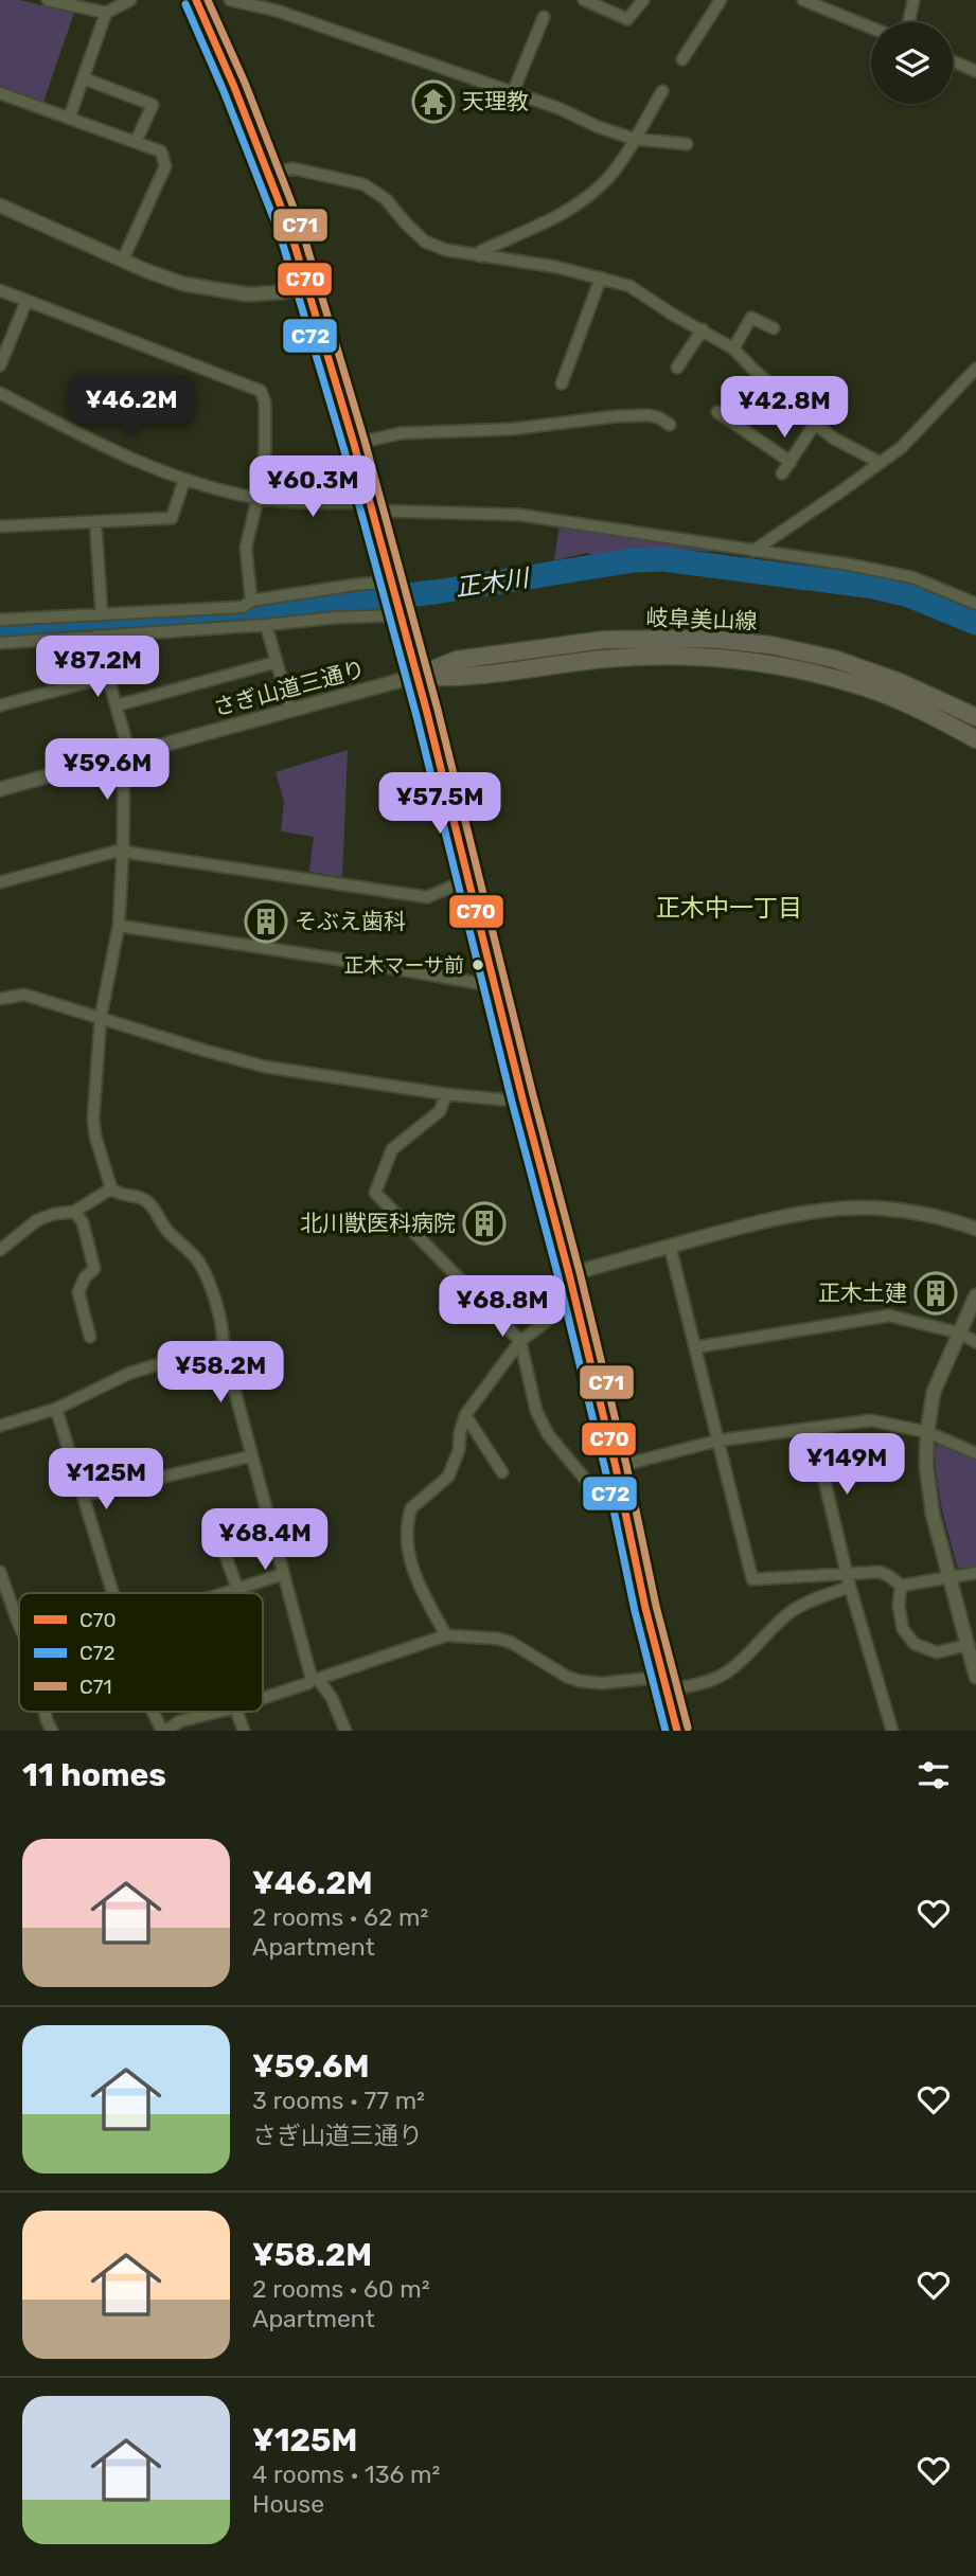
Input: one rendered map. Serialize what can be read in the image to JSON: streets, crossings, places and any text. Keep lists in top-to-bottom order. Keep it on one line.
{"streets":{"main road":["岐阜美山線"],"street":["さぎ山道三通り"]},"crossings":[["岐阜美山線","さぎ山道三通り"]],"districts":["正木中一丁目"],"water":["正木川"],"places":{"temple":["天理教"],"building":["そぶえ歯科","北川獣医科病院","正木土建"],"other":["正木マーサ前"]},"lines":["transit line C70","transit line C71","transit line C72"],"legend":["C70","C72","C71"],"page":{"price":["¥46.2M","¥42.8M","¥60.3M","¥87.2M","¥59.6M","¥57.5M","¥68.8M","¥58.2M","¥149M","¥125M","¥68.4M"],"heading":"11 homes","list":[{"name":"¥46.2M","note":"2 rooms · 62 m² · Apartment"},{"name":"¥59.6M","note":"3 rooms · 77 m² · さぎ山道三通り"},{"name":"¥58.2M","note":"2 rooms · 60 m² · Apartment"},{"name":"¥125M","note":"4 rooms · 136 m² · House"}]}}
